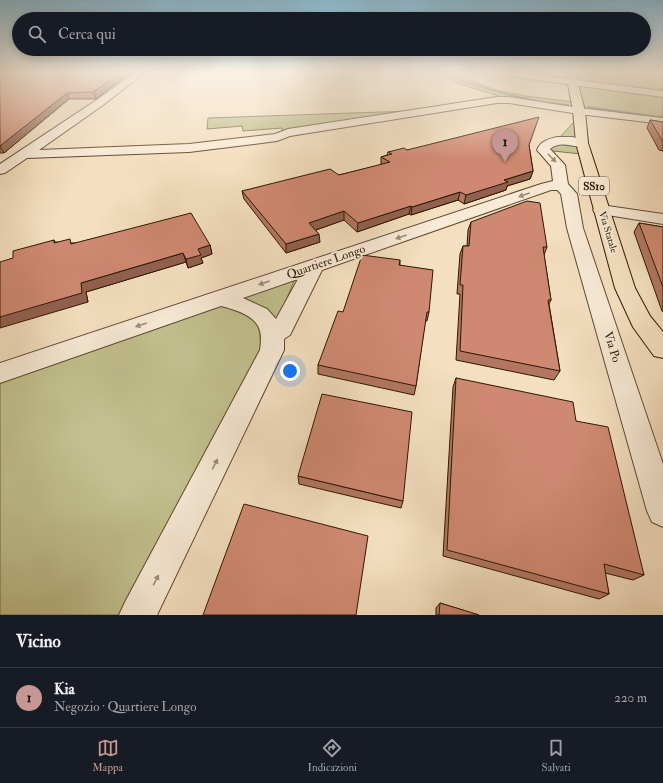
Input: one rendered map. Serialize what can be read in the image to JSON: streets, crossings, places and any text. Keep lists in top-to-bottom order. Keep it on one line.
{"streets":{"main road":["SS10","Via Statale"],"street":["Quartiere Longo","Via Po"]},"crossings":[["Quartiere Longo","Via Po"]],"page":{"search":"Cerca qui","pins":"1","heading":"Vicino","list":[{"mark":"1","name":"Kia","note":"Negozio · Quartiere Longo","value":"220 m"}],"nav":["Mappa","Indicazioni","Salvati"]}}
